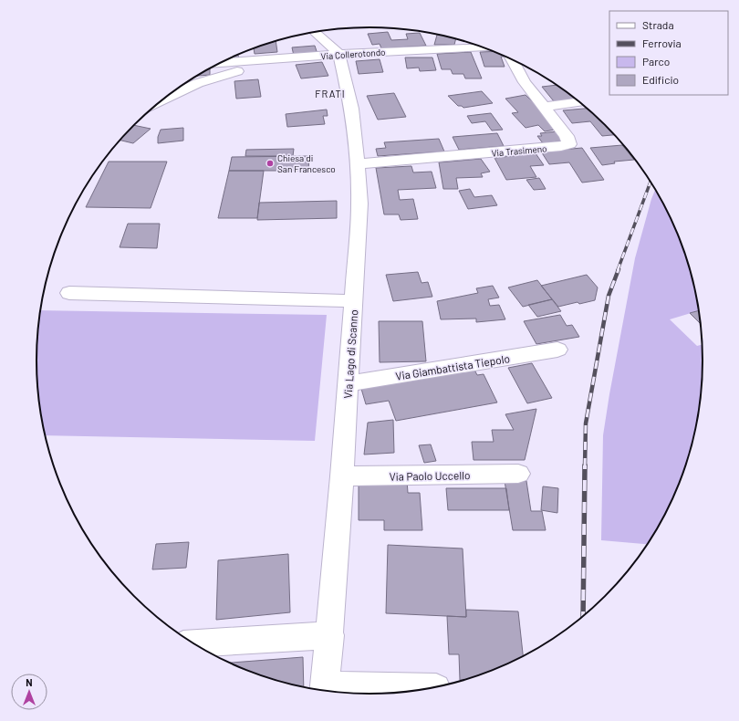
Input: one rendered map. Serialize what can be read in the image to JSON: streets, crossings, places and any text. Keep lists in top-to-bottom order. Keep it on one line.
{"streets":{"street":["Via Collerotondo","Via Trasimeno","Via Lago di Scanno","Via Giambattista Tiepolo","Via Paolo Uccello"]},"crossings":[["Via Collerotondo","Via Lago di Scanno"],["Via Trasimeno","Via Lago di Scanno"],["Via Lago di Scanno","Via Giambattista Tiepolo"],["Via Lago di Scanno","Via Paolo Uccello"]],"districts":["FRATI"],"places":["Chiesa di San Francesco"],"legend":["Strada","Ferrovia","Parco","Edificio"],"north":"top"}
